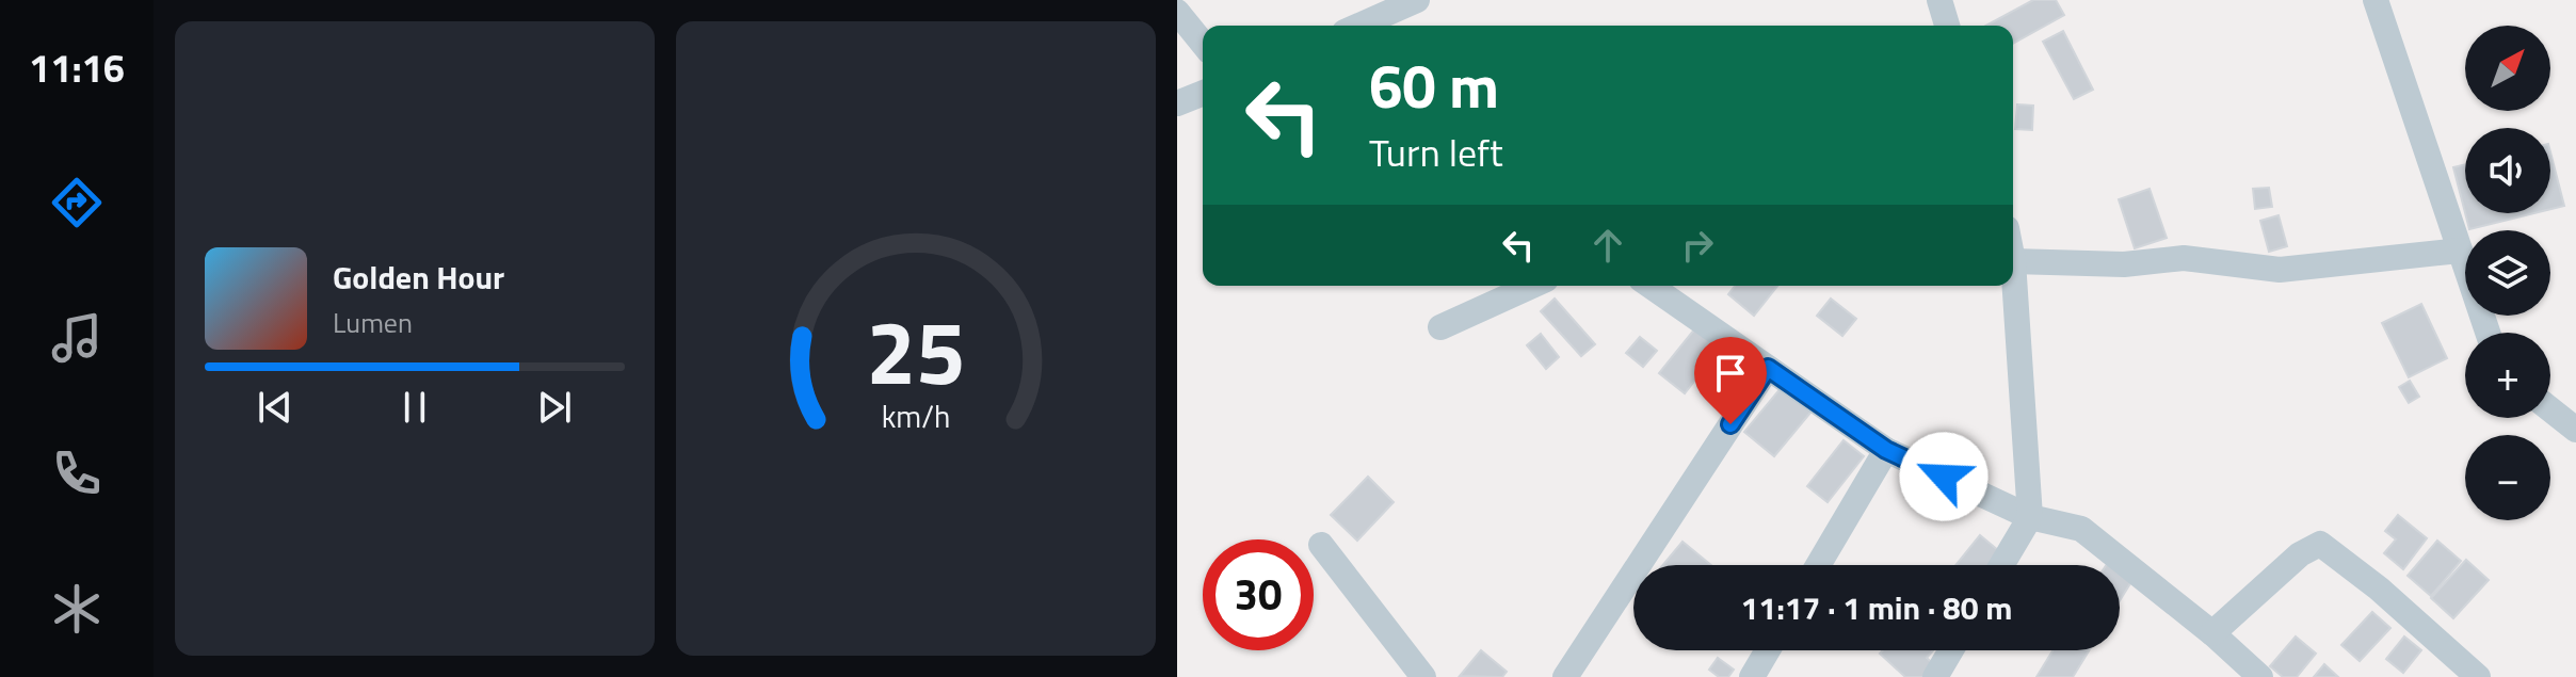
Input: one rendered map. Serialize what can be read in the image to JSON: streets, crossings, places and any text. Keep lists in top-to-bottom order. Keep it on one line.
{"north":"top right","page":{"tabs":"11:16","map_buttons":["+","−"],"turn":["60 m","Turn left"],"song":["Golden Hour","Lumen"],"limit":"30","trip":"11:17 · 1 min · 80 m","gauge":["25","km/h"]}}
